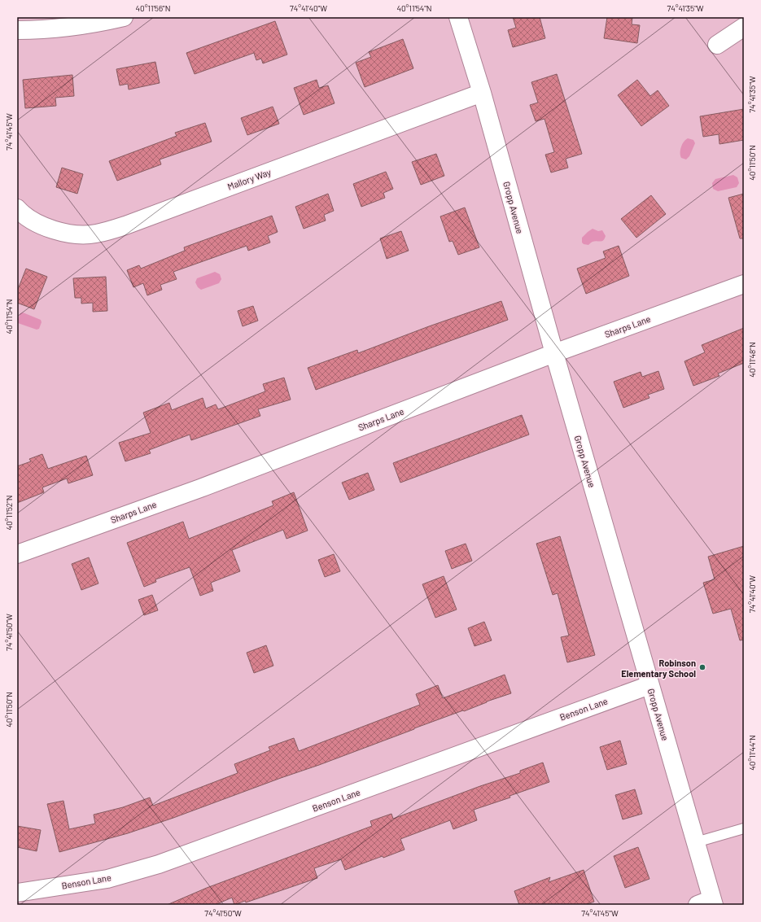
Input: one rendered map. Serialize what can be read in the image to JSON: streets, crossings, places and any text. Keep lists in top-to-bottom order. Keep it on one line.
{"streets":{"street":["Mallory Way","Gropp Avenue","Sharps Lane","Benson Lane"]},"crossings":[["Mallory Way","Gropp Avenue"],["Gropp Avenue","Sharps Lane"],["Gropp Avenue","Benson Lane"]],"places":["Robinson Elementary School"],"coordinates":["40°11'56\"N","74°41'40\"W","40°11'54\"N","74°41'35\"W","74°41'45\"W","40°11'50\"N","40°11'48\"N","40°11'52\"N","74°41'50\"W","40°11'44\"N"]}
